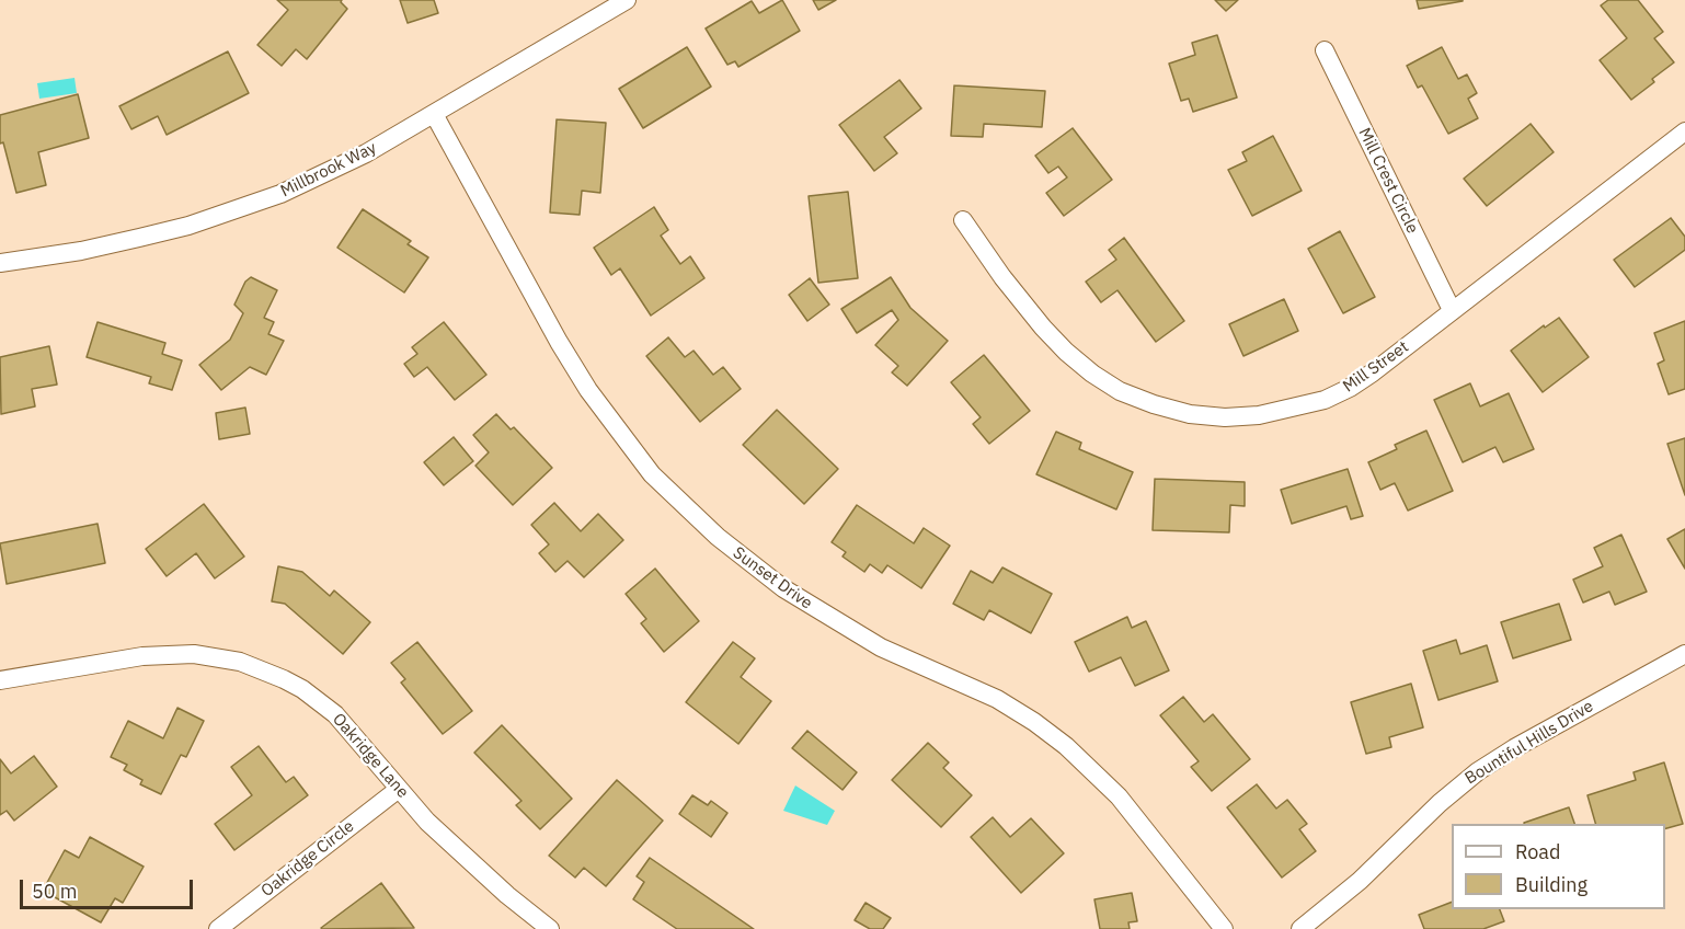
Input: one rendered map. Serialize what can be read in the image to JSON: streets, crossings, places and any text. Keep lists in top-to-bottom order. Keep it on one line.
{"streets":{"street":["Millbrook Way","Mill Crest Circle","Mill Street","Sunset Drive","Bountiful Hills Drive","Oakridge Lane","Oakridge Circle"]},"crossings":[["Millbrook Way","Sunset Drive"],["Mill Crest Circle","Mill Street"],["Oakridge Lane","Oakridge Circle"]],"legend":["Road","Building"],"scale_bar":"50 m"}
